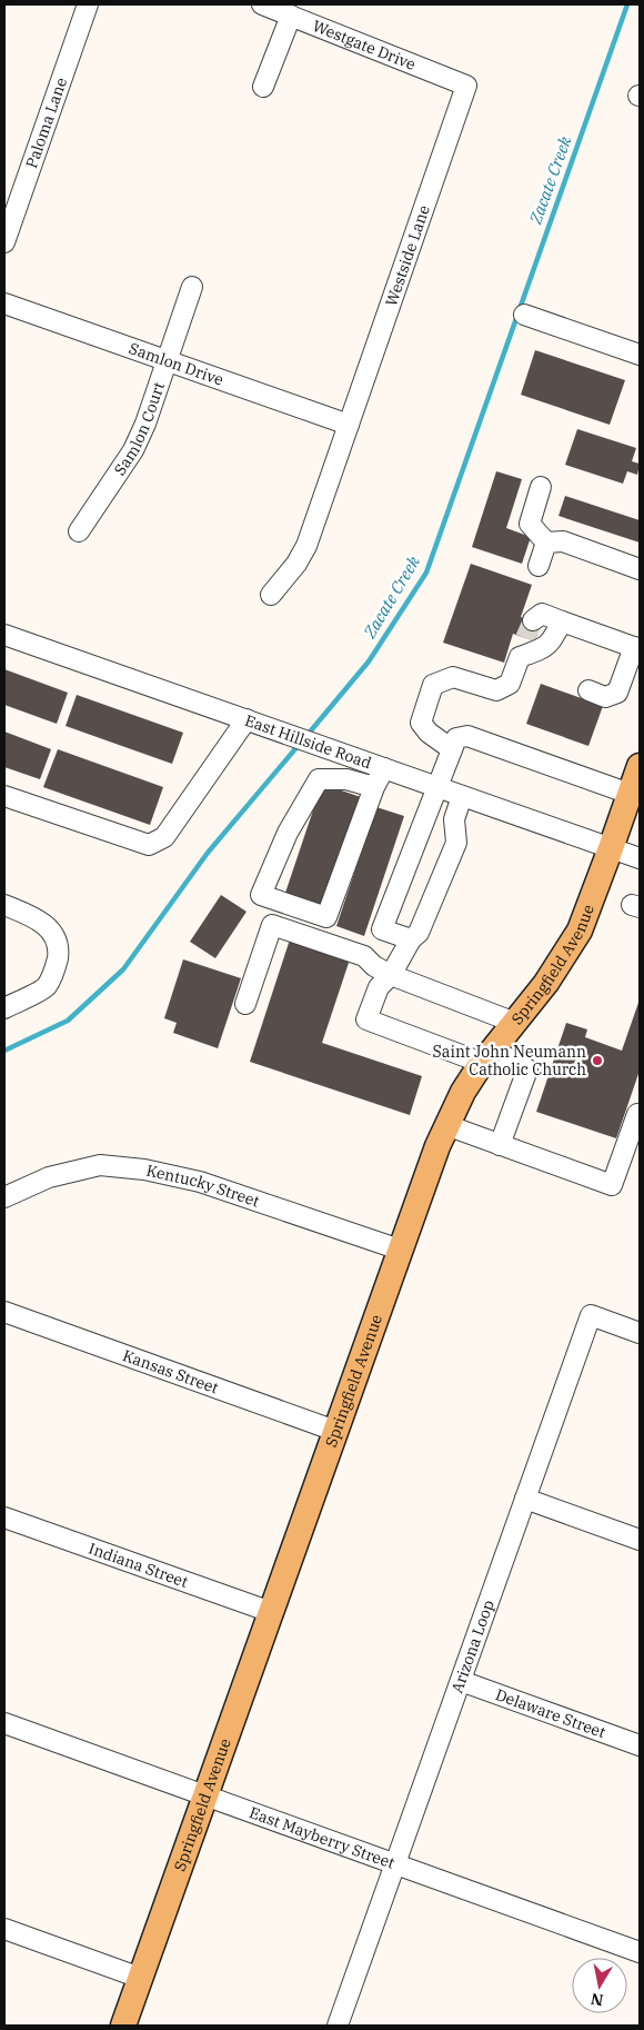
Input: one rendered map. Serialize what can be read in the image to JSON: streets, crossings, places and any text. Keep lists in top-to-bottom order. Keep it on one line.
{"streets":{"main road":["Springfield Avenue"],"street":["Westgate Drive","Paloma Lane","Westside Lane","Samlon Drive","Samlon Court","East Hillside Road","Kentucky Street","Kansas Street","Indiana Street","Arizona Loop","Delaware Street","East Mayberry Street"]},"crossings":[["Westgate Drive","Westside Lane"],["Westside Lane","Samlon Drive"],["Samlon Drive","Samlon Court"],["East Hillside Road","Springfield Avenue"],["Springfield Avenue","Kentucky Street"],["Springfield Avenue","Kansas Street"],["Springfield Avenue","Indiana Street"],["Springfield Avenue","East Mayberry Street"],["Arizona Loop","Delaware Street"],["Arizona Loop","East Mayberry Street"]],"water":["Zacate Creek"],"places":["Saint John Neumann Catholic Church"],"north":"bottom"}
